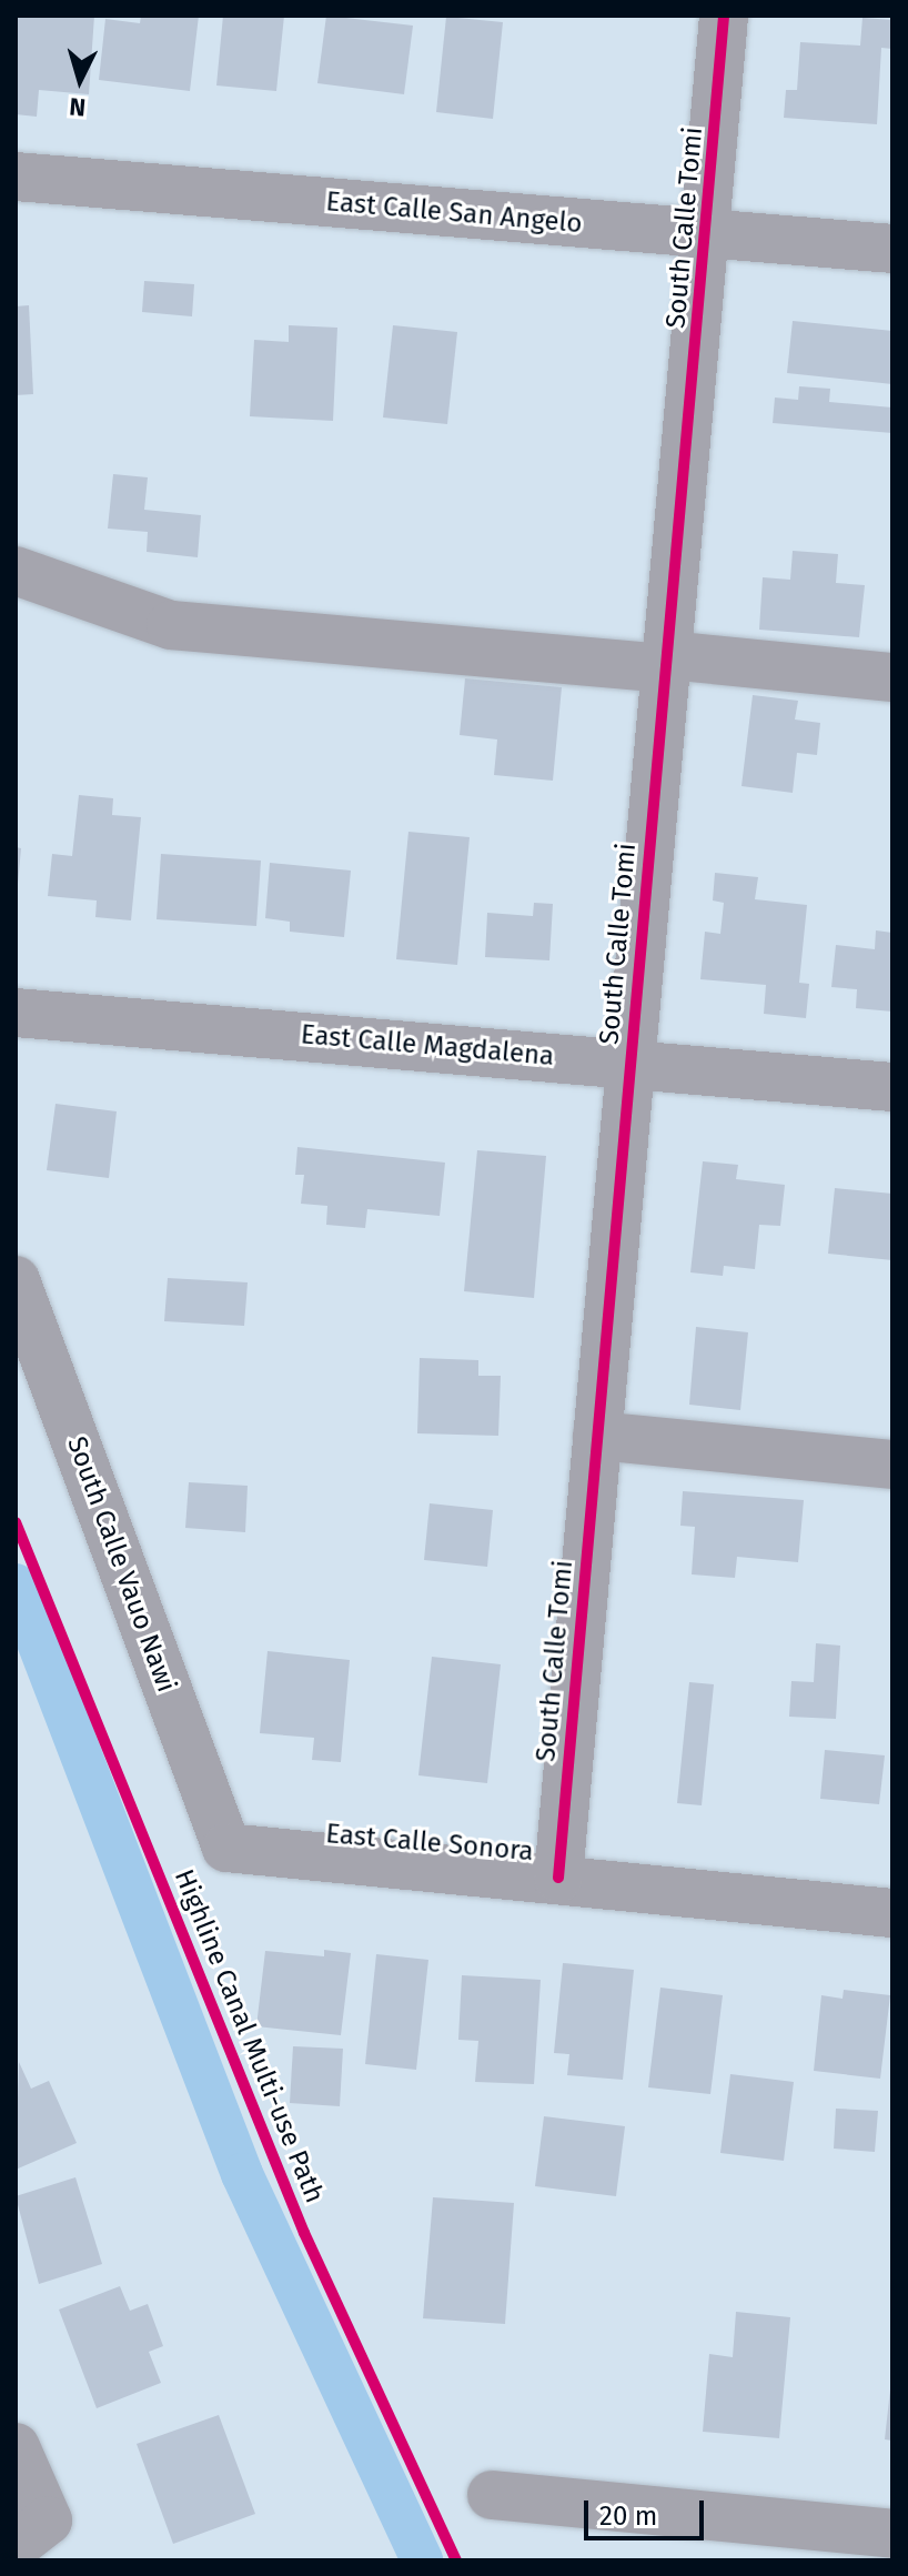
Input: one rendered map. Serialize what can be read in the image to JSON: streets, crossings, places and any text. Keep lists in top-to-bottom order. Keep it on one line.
{"streets":{"street":["East Calle San Angelo","South Calle Tomi","East Calle Magdalena","South Calle Vauo Nawi","East Calle Sonora"],"cycle path":["Highline Canal Multi-use Path"]},"crossings":[["East Calle San Angelo","South Calle Tomi"],["South Calle Tomi","East Calle Magdalena"],["South Calle Tomi","East Calle Sonora"],["South Calle Vauo Nawi","East Calle Sonora"]],"scale_bar":"20 m","north":"bottom"}
